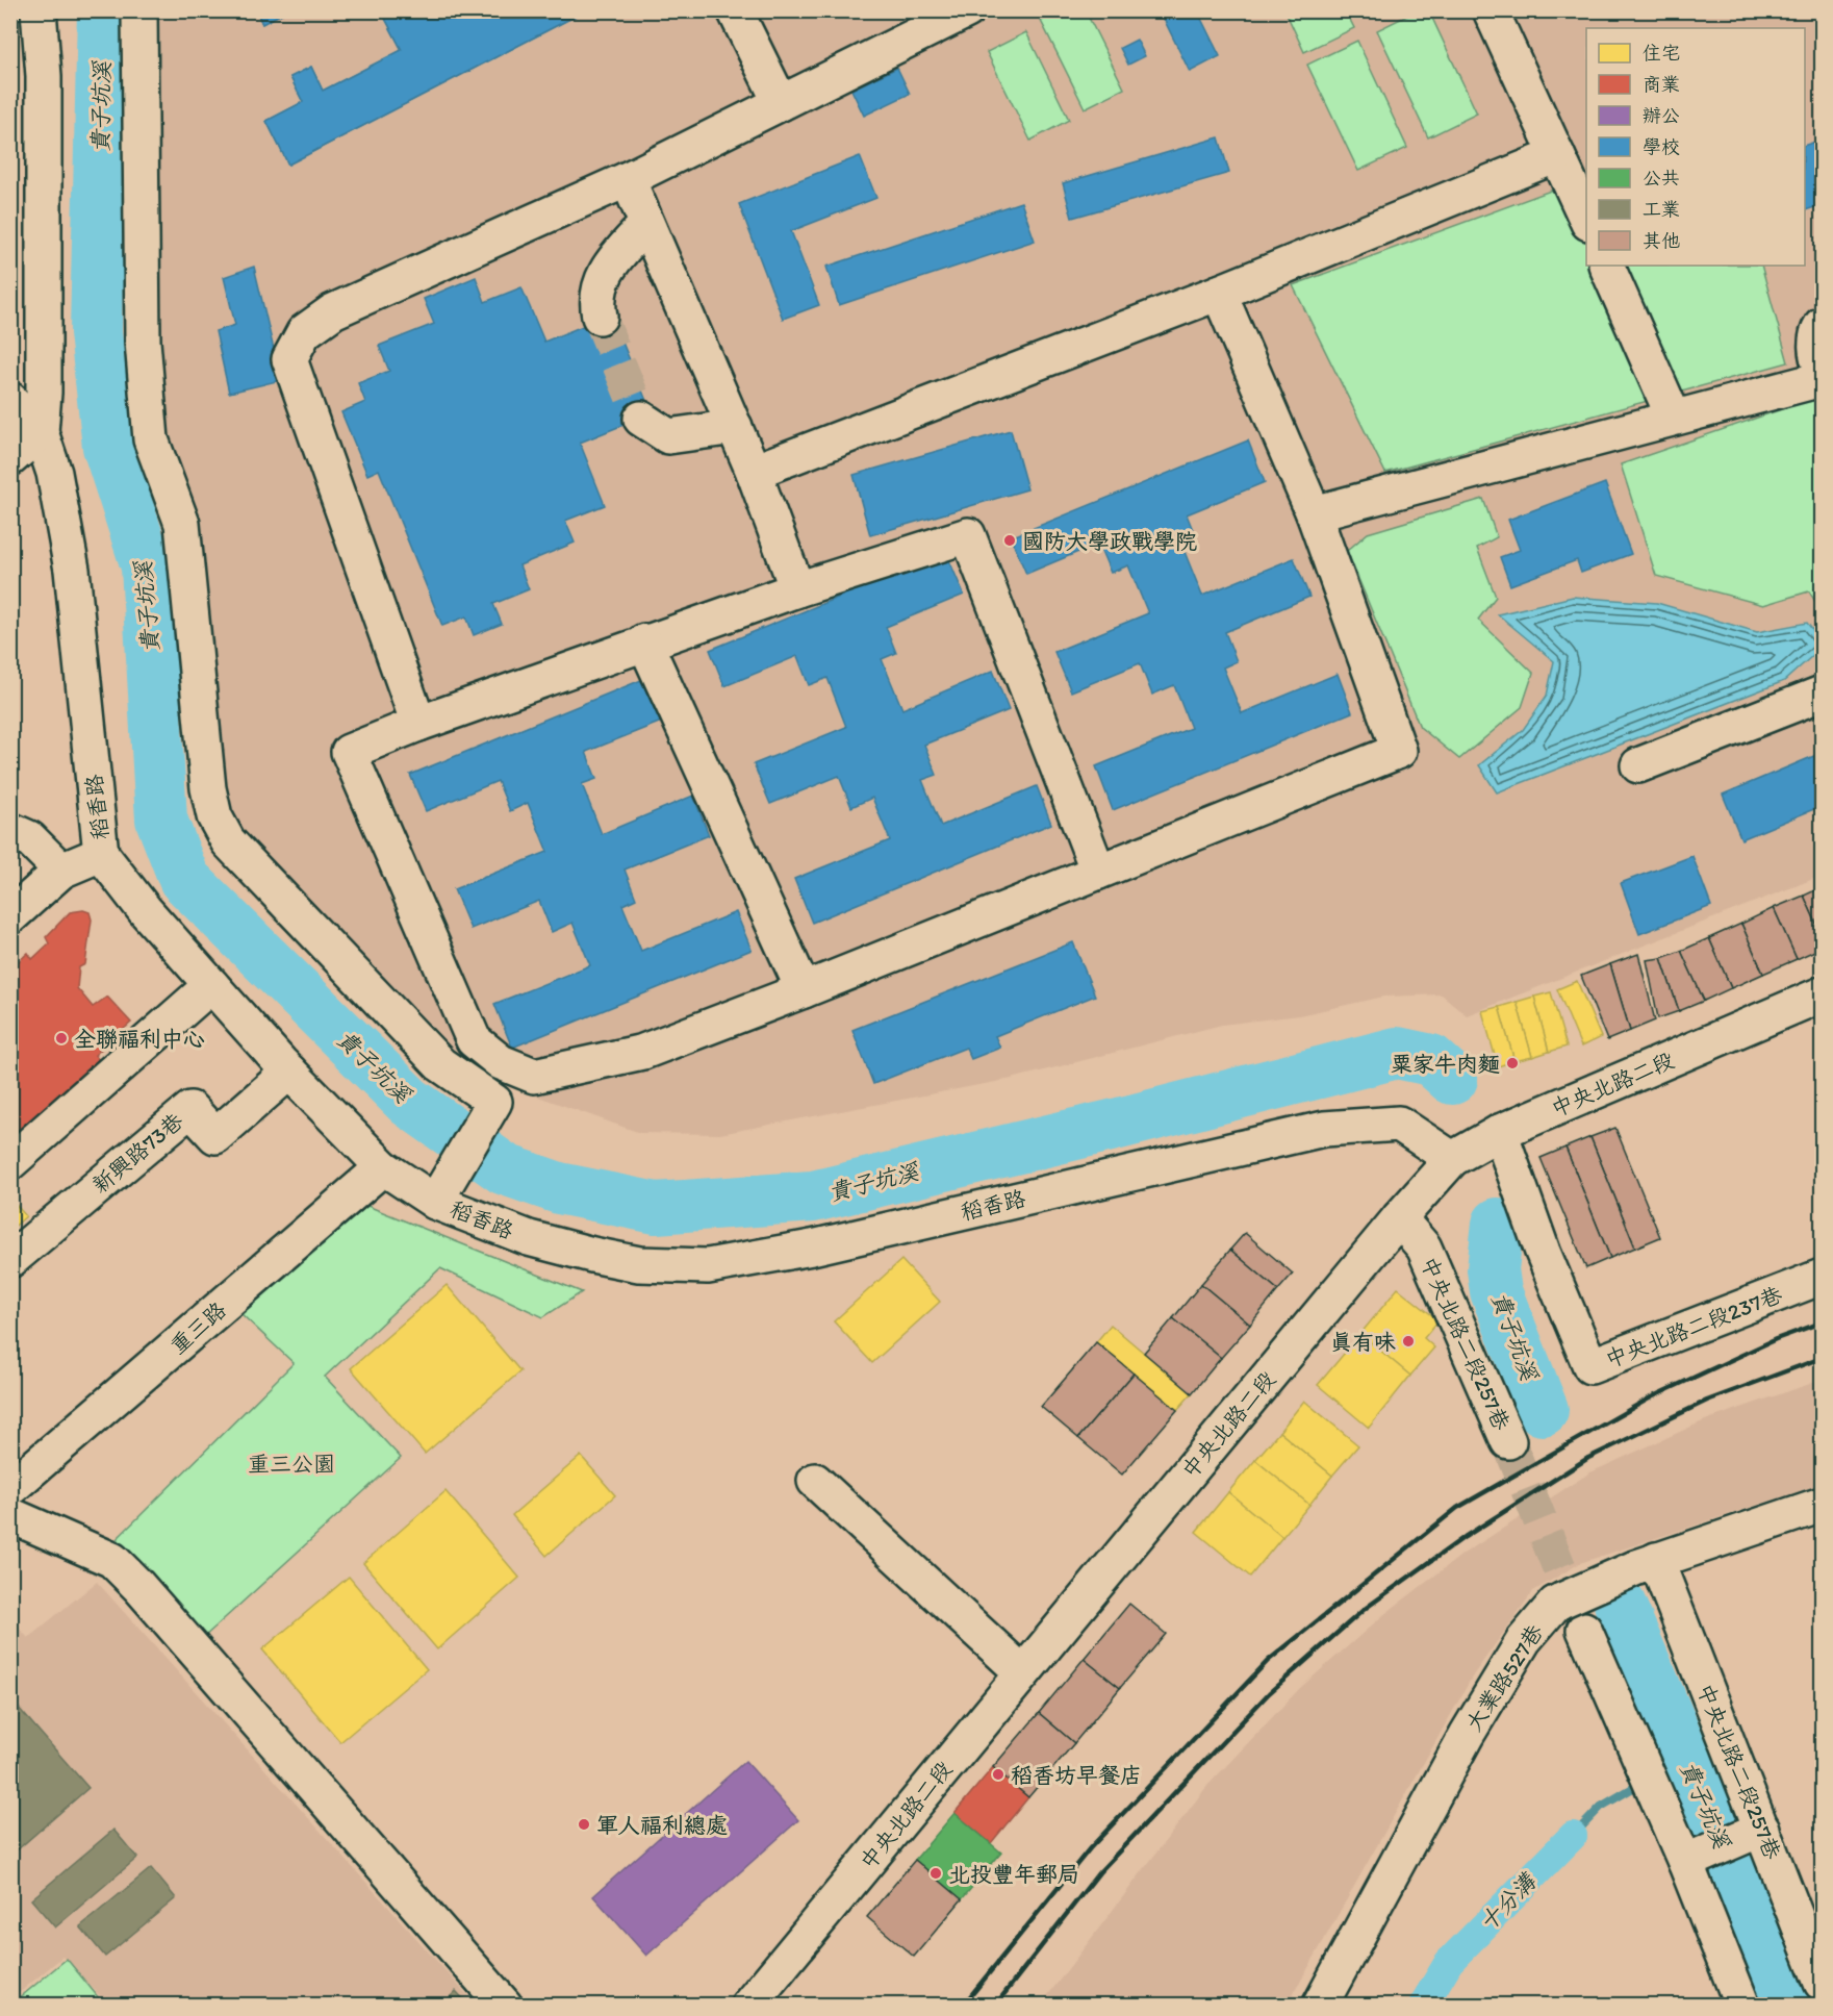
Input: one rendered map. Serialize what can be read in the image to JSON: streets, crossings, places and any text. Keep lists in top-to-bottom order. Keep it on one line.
{"streets":{"street":["稻香路","中央北路二段","新興路73巷","中央北路二段237巷","重三路","中央北路二段257巷","大業路527巷"]},"crossings":[["稻香路","中央北路二段"],["稻香路","新興路73巷"],["稻香路","重三路"],["中央北路二段","中央北路二段237巷"],["中央北路二段","中央北路二段257巷"],["中央北路二段257巷","大業路527巷"]],"water":["貴子坑溪","十分溝"],"parks":["重三公園"],"places":["國防大學政戰學院","全聯福利中心","粟家牛肉麵","真有味","稻香坊早餐店","軍人福利總處","北投豐年郵局"],"legend":["住宅","商業","辦公","學校","公共","工業","其他"]}
